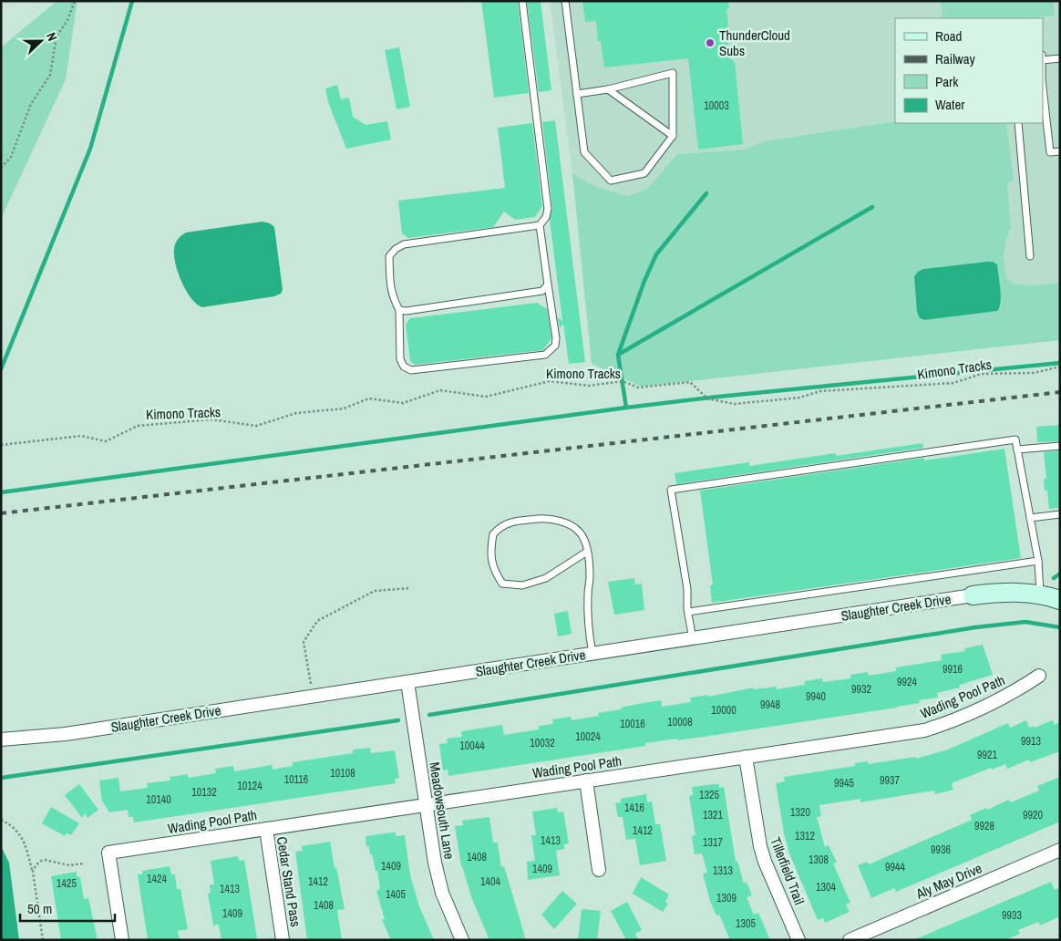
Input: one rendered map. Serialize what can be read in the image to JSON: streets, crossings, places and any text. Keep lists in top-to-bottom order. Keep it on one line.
{"streets":{"street":["Slaughter Creek Drive","Wading Pool Path","Meadowsouth Lane","Tillerfield Trail","Aly May Drive","Cedar Stand Pass"],"path":["Kimono Tracks"]},"crossings":[["Slaughter Creek Drive","Meadowsouth Lane"],["Wading Pool Path","Meadowsouth Lane"],["Wading Pool Path","Tillerfield Trail"],["Wading Pool Path","Cedar Stand Pass"]],"places":["ThunderCloud Subs"],"house_numbers":["10003","9916","9924","9932","9940","9948","10000","10008","10016","10024","9913","10032","10044","9921","10108","10116","9937","9945","10124","10132","1325","10140","1416","1320","1321","9920","9928","1412","1312","1413","1317","9936","1408","1308","1409","9944","1409","1313","1424","1412","1404","1425","1304","1413","1405","1309","1408","1409","9933","1305"],"legend":["Road","Railway","Park","Water"],"scale_bar":"50 m","north":"right"}
